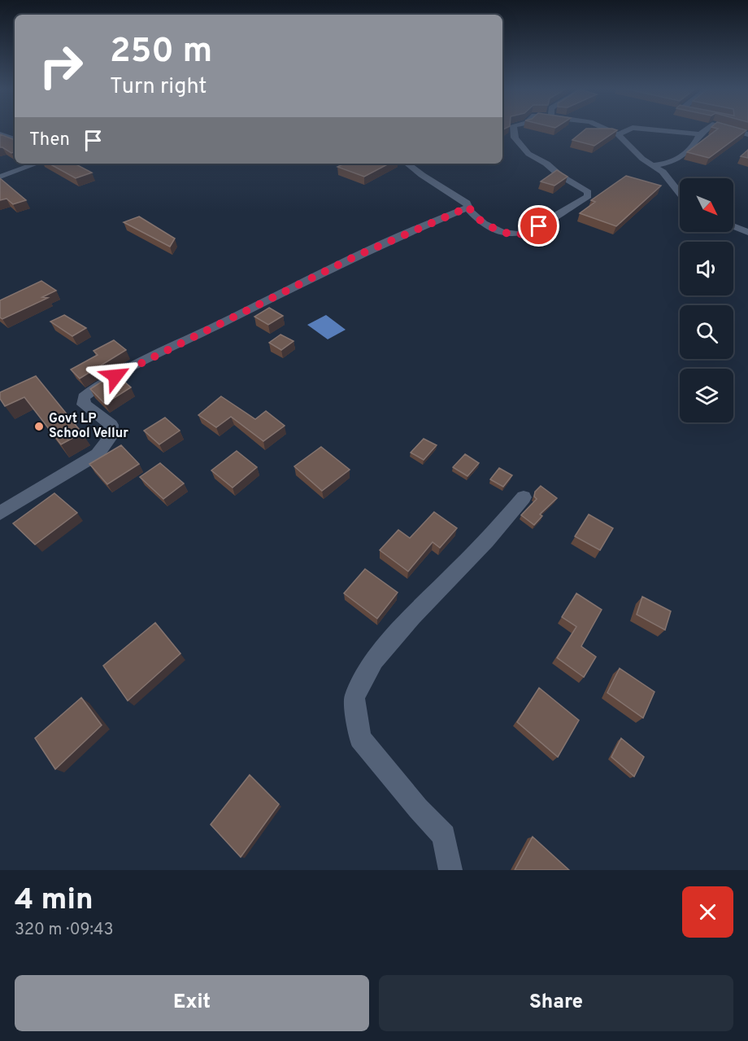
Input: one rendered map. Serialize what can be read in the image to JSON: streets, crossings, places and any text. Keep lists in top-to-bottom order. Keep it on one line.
{"places":["Govt LP School Vellur"],"north":"bottom right","page":{"turn":["250 m","Turn right"],"then":"Then","heading":["4 min","320 m · 09:43"],"buttons":["Exit","Share"]}}
